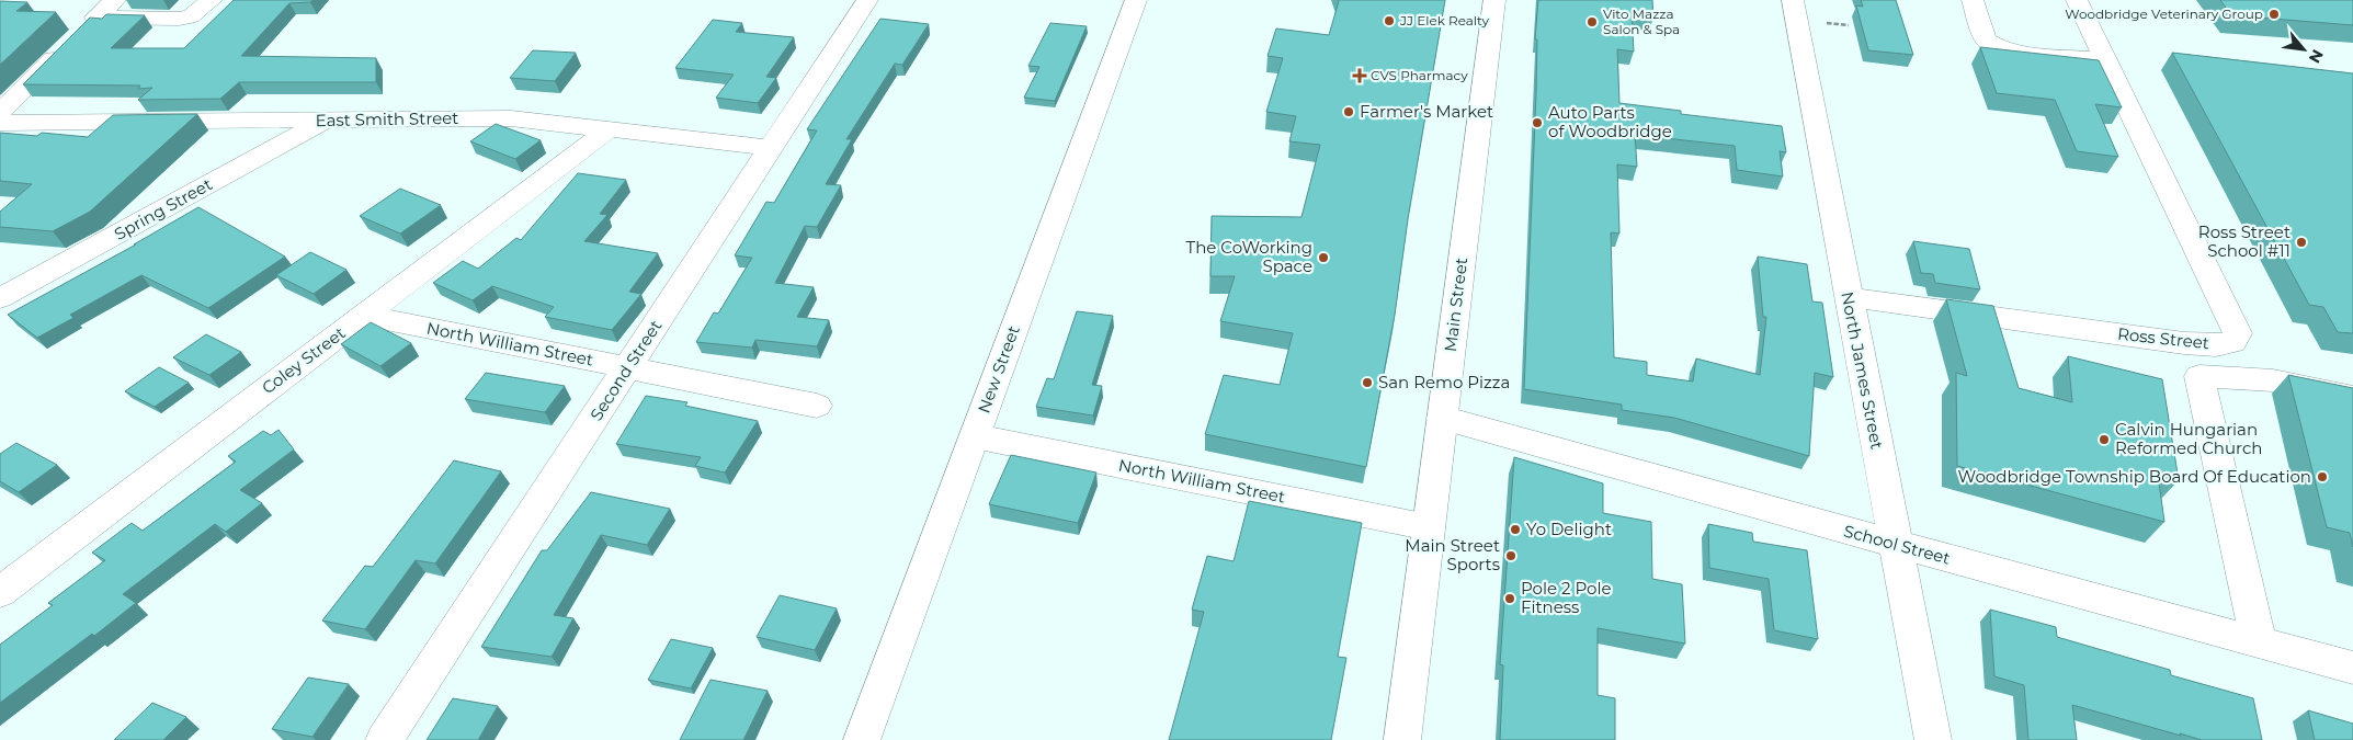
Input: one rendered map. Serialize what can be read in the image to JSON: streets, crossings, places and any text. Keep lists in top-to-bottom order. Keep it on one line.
{"streets":{"street":["East Smith Street","Spring Street","Main Street","Ross Street","North William Street","Coley Street","New Street","Second Street","North James Street","School Street"]},"crossings":[["East Smith Street","Spring Street"],["East Smith Street","Coley Street"],["East Smith Street","Second Street"],["Main Street","North William Street"],["Main Street","School Street"],["Ross Street","North James Street"],["North William Street","Coley Street"],["North William Street","New Street"],["North William Street","Second Street"],["North James Street","School Street"]],"places":{"other":["Woodbridge Veterinary Group","JJ Elek Realty","Vito Mazza Salon & Spa","Farmer's Market","Auto Parts of Woodbridge","Ross Street School #11","The CoWorking Space","San Remo Pizza","Calvin Hungarian Reformed Church","Woodbridge Township Board Of Education","Yo Delight","Main Street Sports","Pole 2 Pole Fitness"],"health":["CVS Pharmacy"]},"north":"bottom right"}
